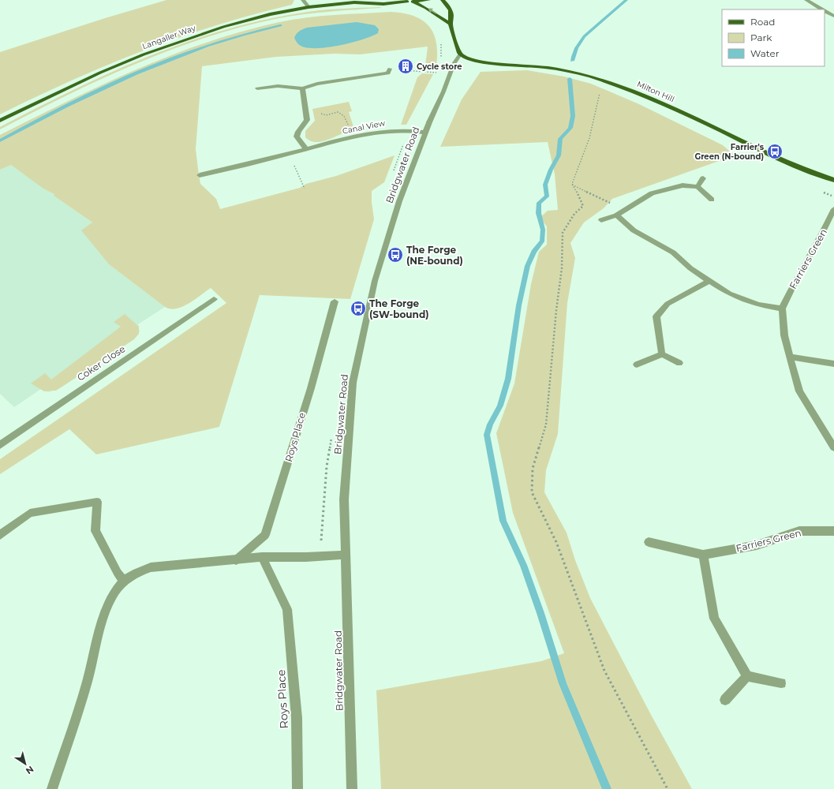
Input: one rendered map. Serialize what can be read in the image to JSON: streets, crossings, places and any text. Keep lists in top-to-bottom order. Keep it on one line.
{"streets":{"main road":["Langaller Way","Milton Hill"],"street":["Canal View","Bridgwater Road","Farriers Green","Coker Close","Roys Place"]},"crossings":[["Milton Hill","Bridgwater Road"],["Canal View","Bridgwater Road"]],"places":{"building":["Cycle store"],"bus stop":["Farrier's Green (N-bound)","The Forge (NE-bound)","The Forge (SW-bound)"]},"legend":["Road","Park","Water"],"north":"bottom right"}
